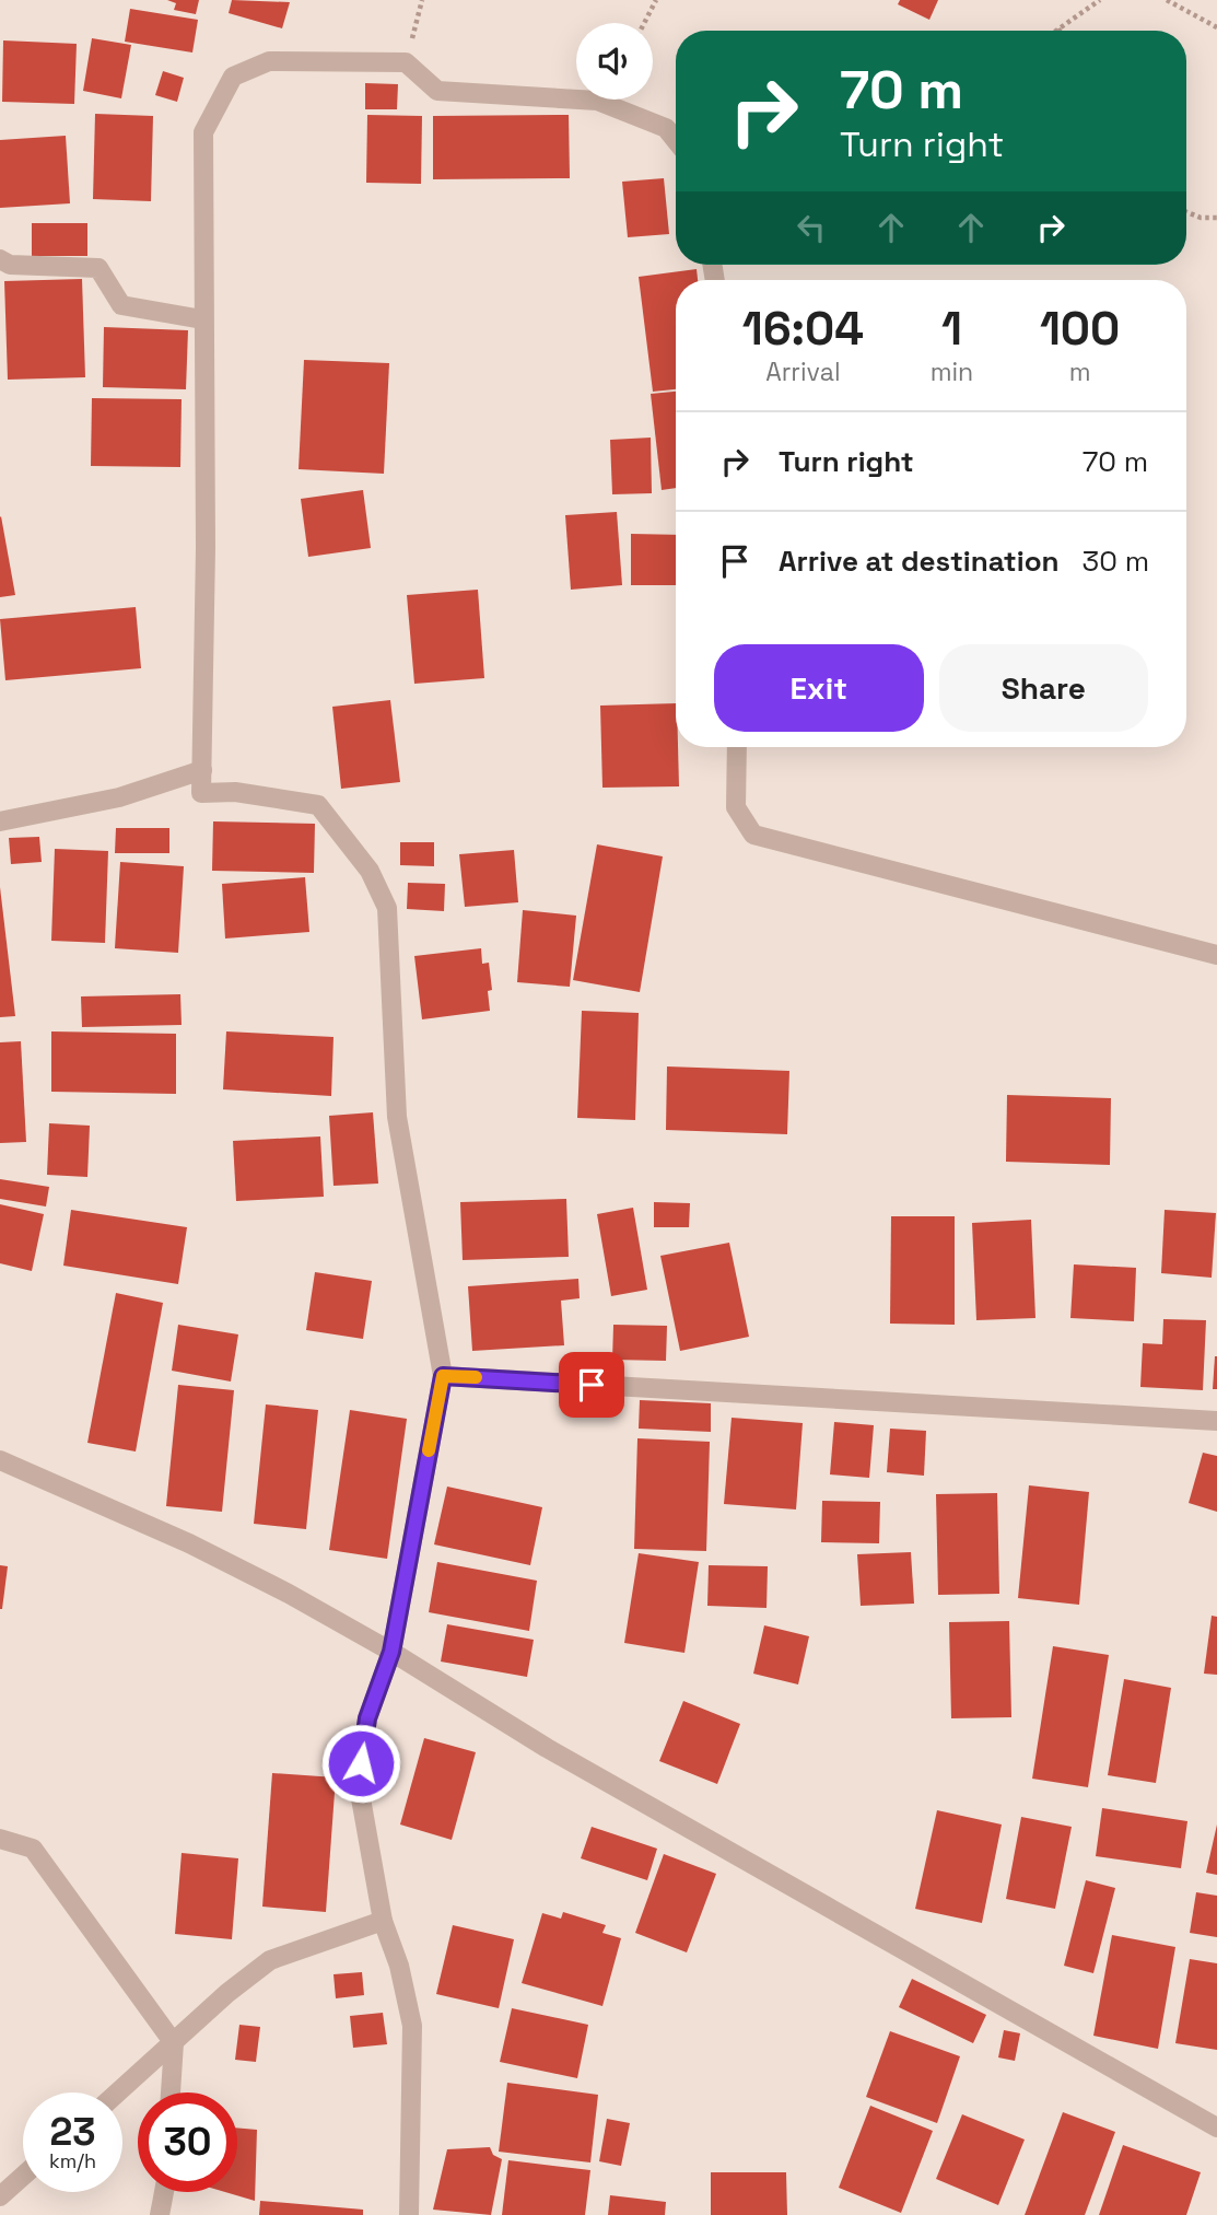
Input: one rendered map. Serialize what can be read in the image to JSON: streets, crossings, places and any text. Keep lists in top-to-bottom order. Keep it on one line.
{"page":{"turn":["70 m","Turn right"],"eta":["16:04","Arrival","1","min","100","m"],"list":[{"name":"Turn right","value":"70 m"},{"name":"Arrive at destination","value":"30 m"}],"buttons":["Exit","Share"],"speed":"23 km/h","limit":"30"}}
